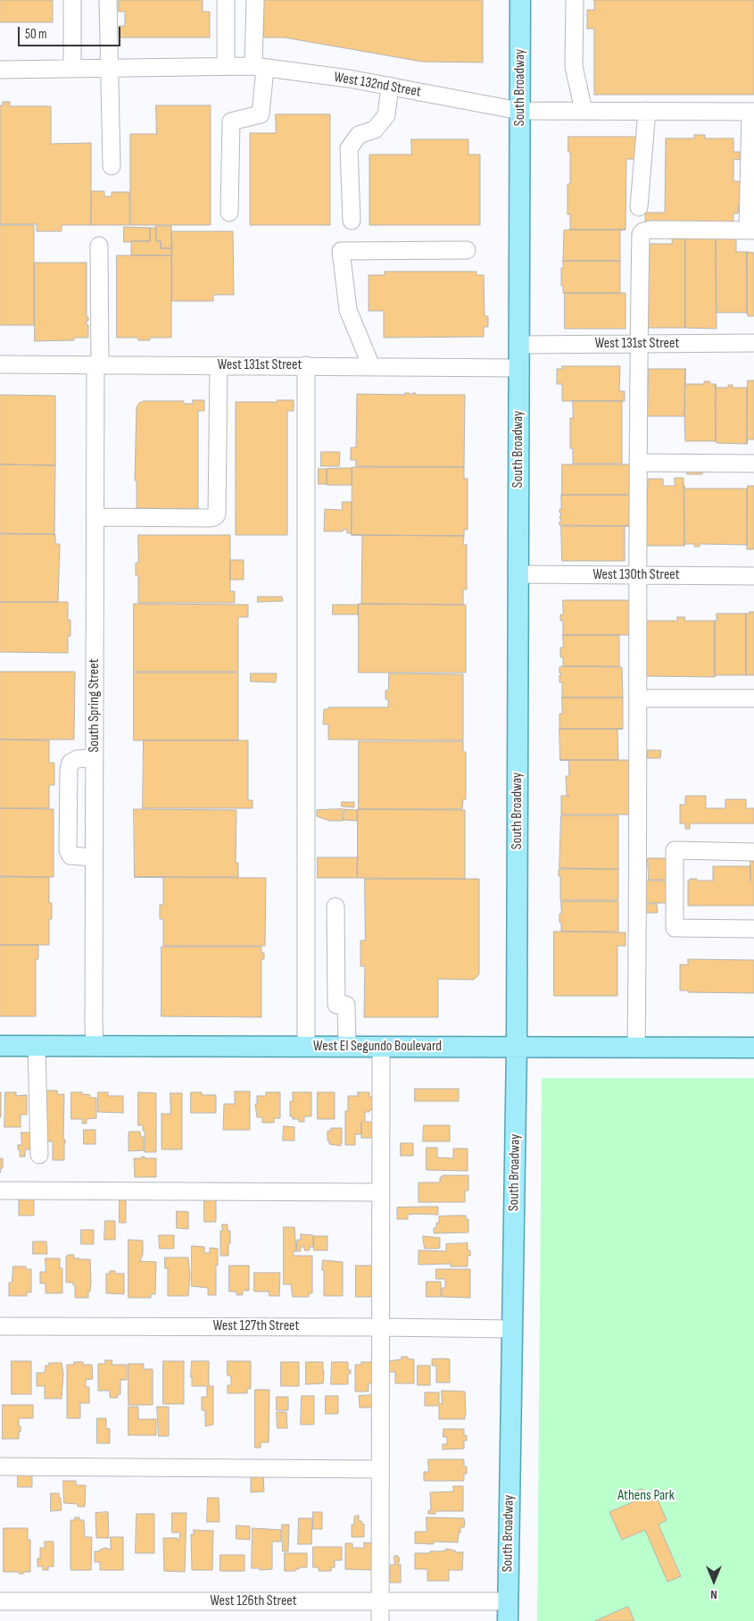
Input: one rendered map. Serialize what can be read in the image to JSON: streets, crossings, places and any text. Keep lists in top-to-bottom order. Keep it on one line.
{"streets":{"main road":["South Broadway","West El Segundo Boulevard"],"street":["West 132nd Street","West 131st Street","West 130th Street","South Spring Street","West 127th Street","West 126th Street"]},"crossings":[["West 132nd Street","South Broadway"],["South Broadway","West 131st Street"],["South Broadway","West 130th Street"],["South Broadway","West El Segundo Boulevard"],["South Broadway","West 127th Street"],["South Broadway","West 126th Street"],["West 131st Street","South Spring Street"],["South Spring Street","West El Segundo Boulevard"]],"parks":["Athens Park"],"scale_bar":"50 m","north":"bottom"}
